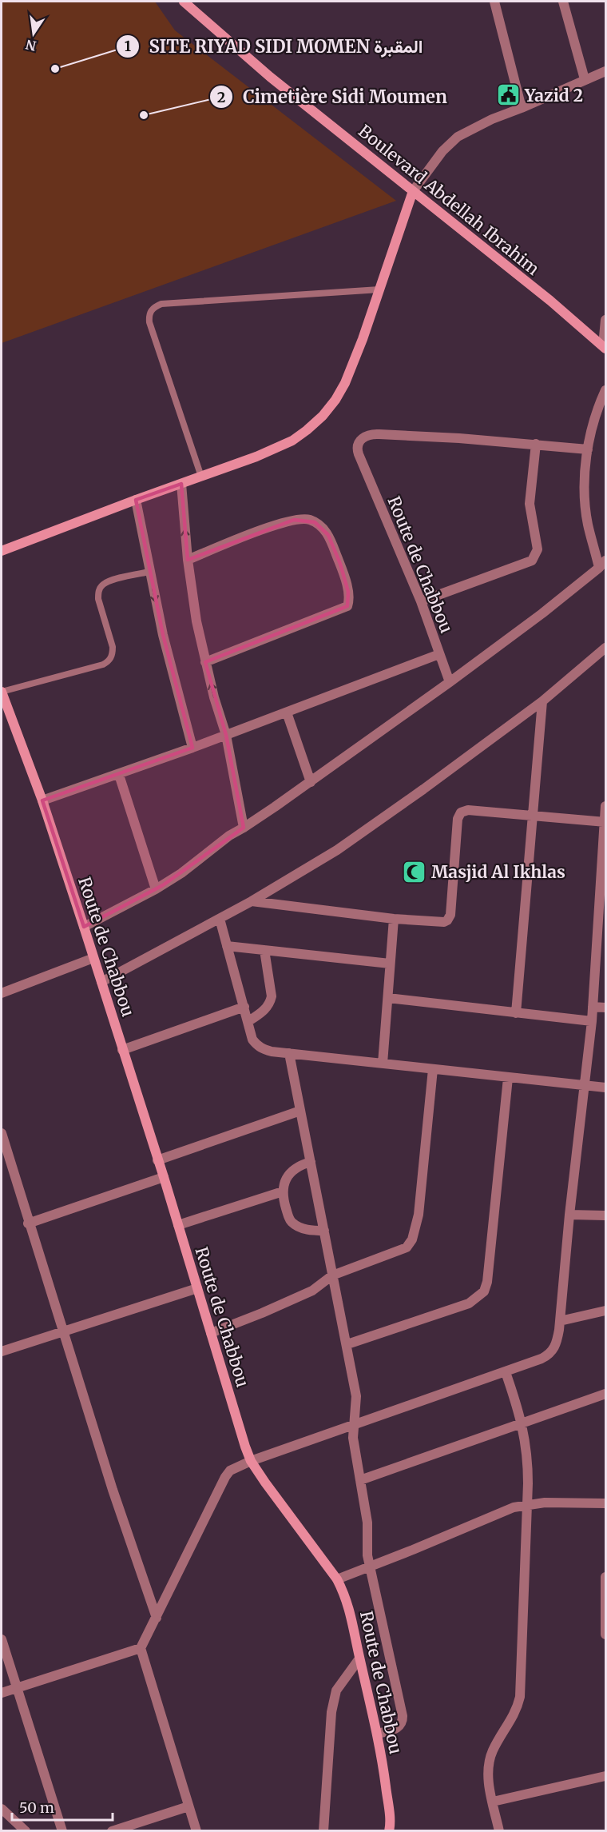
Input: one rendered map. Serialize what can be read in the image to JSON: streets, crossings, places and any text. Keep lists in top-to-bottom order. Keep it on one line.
{"streets":{"street":["Boulevard Abdellah Ibrahim","Route de Chabbou"]},"places":{"other":["SITE RIYAD SIDI MOMEN المقبرة","Cimetière Sidi Moumen"],"public building":["Yazid 2"],"mosque":["Masjid Al Ikhlas"]},"scale_bar":"50 m","north":"bottom"}
